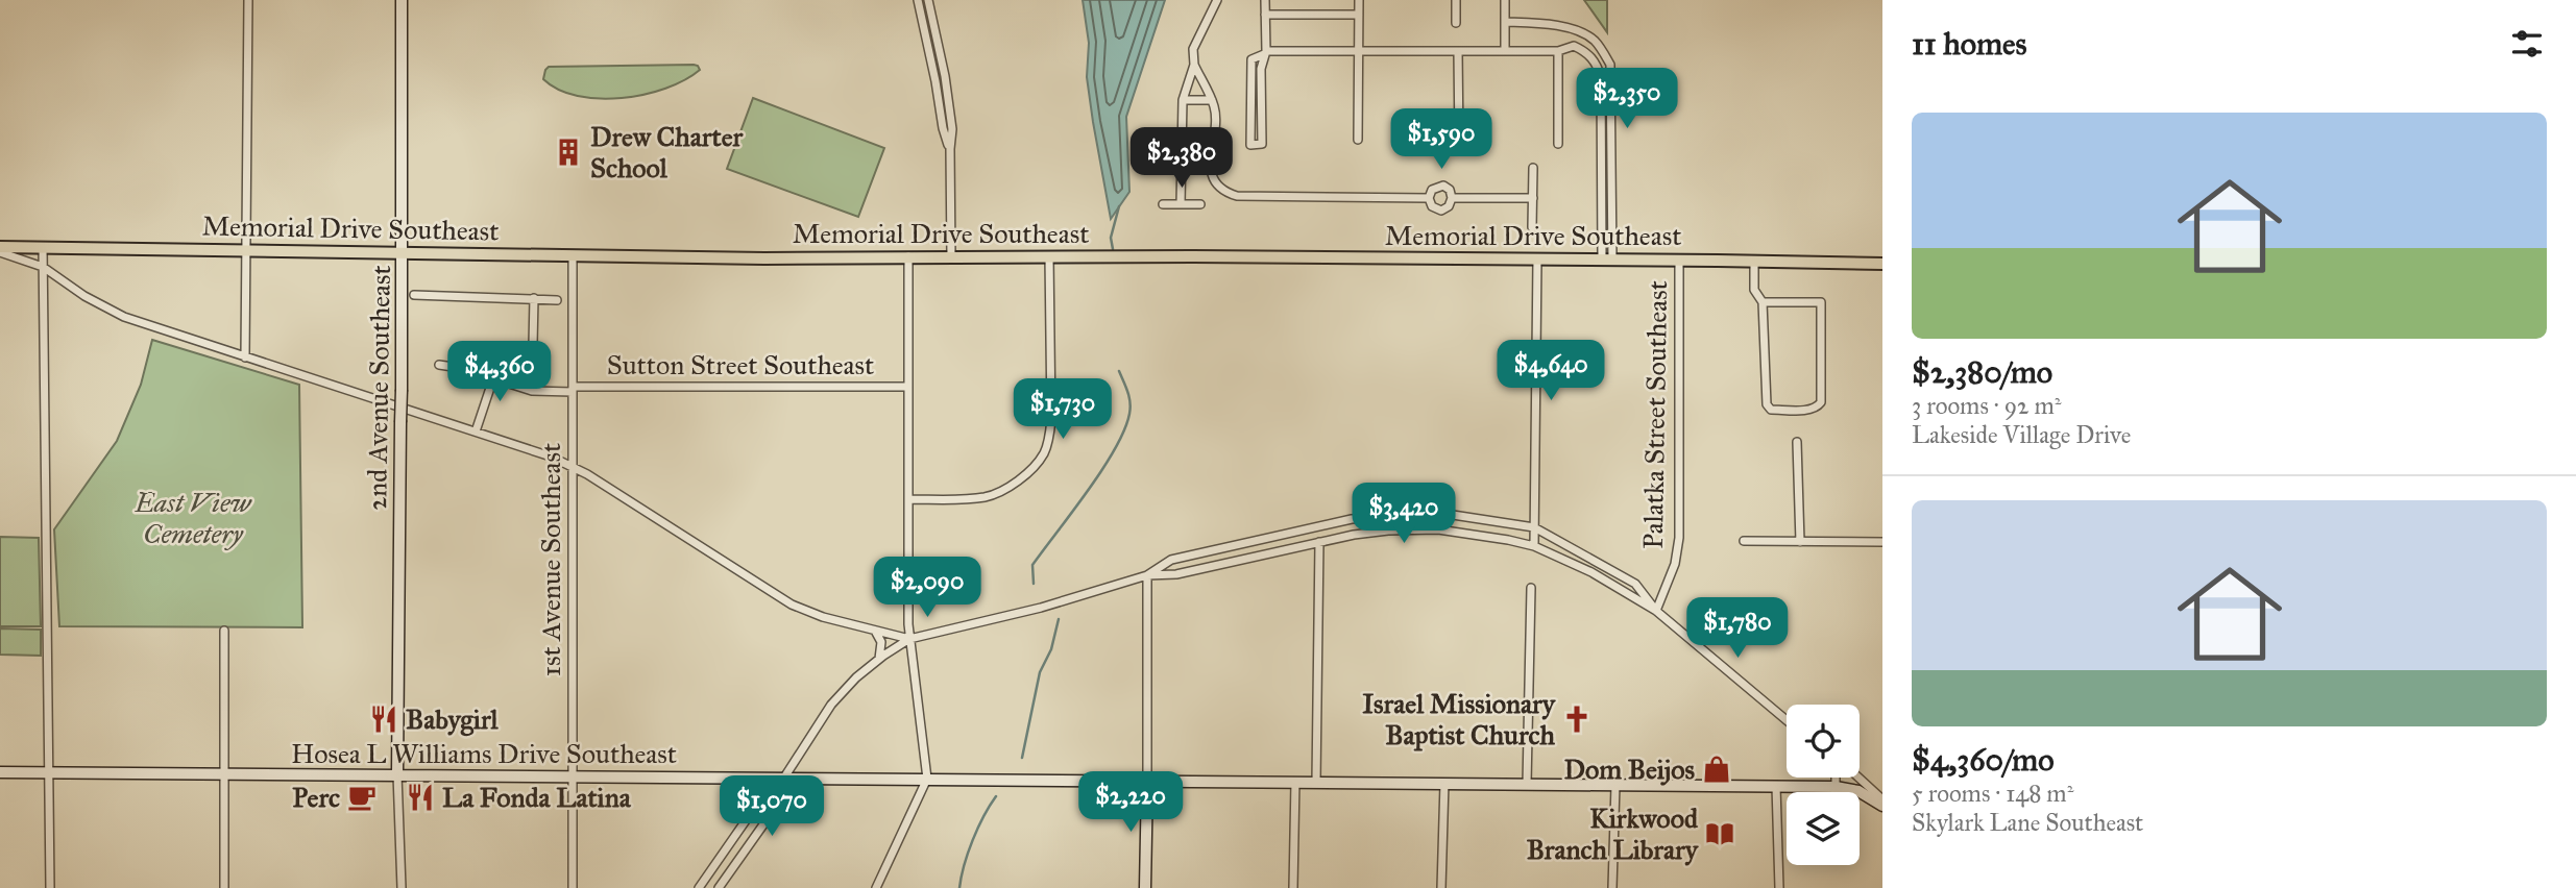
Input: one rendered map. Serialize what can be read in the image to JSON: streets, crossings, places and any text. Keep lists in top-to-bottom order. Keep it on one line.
{"streets":{"main road":["Memorial Drive Southeast"],"street":["Sutton Street Southeast","2nd Avenue Southeast","Palatka Street Southeast","1st Avenue Southeast","Hosea L Williams Drive Southeast"]},"crossings":[["Memorial Drive Southeast","2nd Avenue Southeast"],["Memorial Drive Southeast","Palatka Street Southeast"],["Memorial Drive Southeast","1st Avenue Southeast"],["Sutton Street Southeast","1st Avenue Southeast"],["2nd Avenue Southeast","Hosea L Williams Drive Southeast"],["1st Avenue Southeast","Hosea L Williams Drive Southeast"]],"parks":["East View Cemetery"],"places":{"building":["Drew Charter School"],"restaurant":["Babygirl","La Fonda Latina"],"church":["Israel Missionary Baptist Church"],"shop":["Dom Beijos"],"cafe":["Perc"],"library":["Kirkwood Branch Library"]},"page":{"heading":"11 homes","price":["$2,350","$1,590","$2,380","$4,640","$4,360","$1,730","$3,420","$2,090","$1,780","$2,220","$1,070"],"list":[{"name":"$2,380/mo","note":"3 rooms · 92 m² · Lakeside Village Drive"},{"name":"$4,360/mo","note":"5 rooms · 148 m² · Skylark Lane Southeast"}]}}
